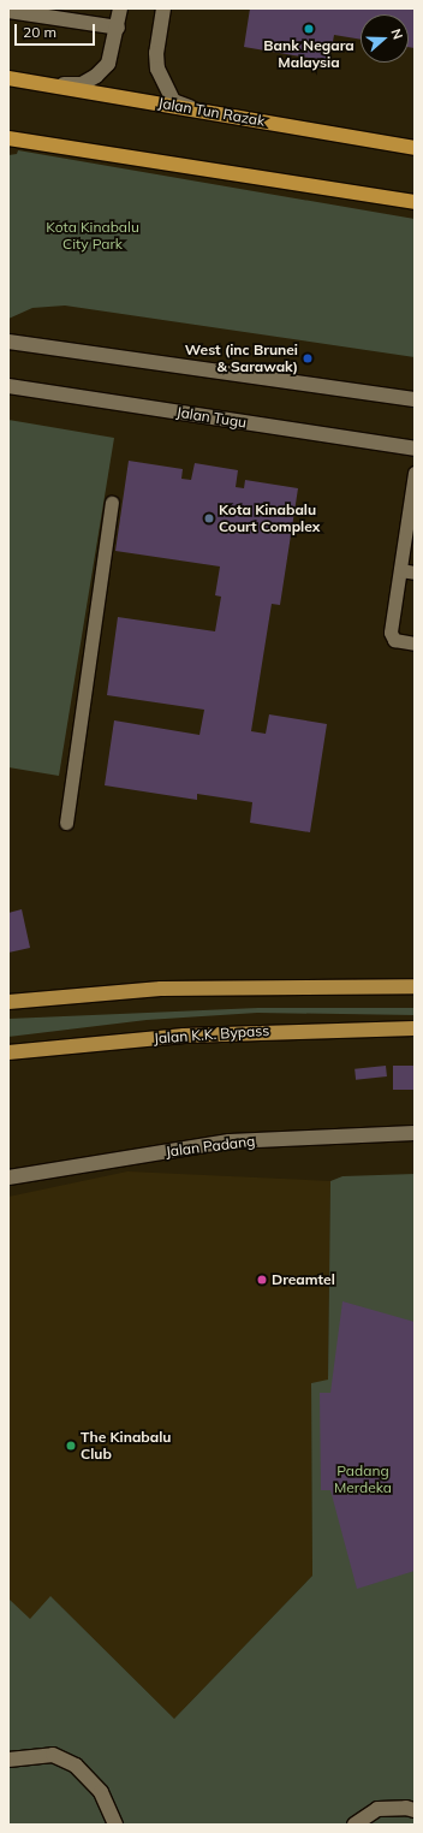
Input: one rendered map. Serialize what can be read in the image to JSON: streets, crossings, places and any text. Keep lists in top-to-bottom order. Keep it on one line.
{"streets":{"highway":["Jalan Tun Razak"],"main road":["Jalan K.K. Bypass"],"street":["Jalan Tugu","Jalan Padang"]},"parks":["Kota Kinabalu City Park","Padang Merdeka"],"places":["Bank Negara Malaysia","West (inc Brunei & Sarawak)","Kota Kinabalu Court Complex","Dreamtel","The Kinabalu Club"],"scale_bar":"20 m","north":"right"}
